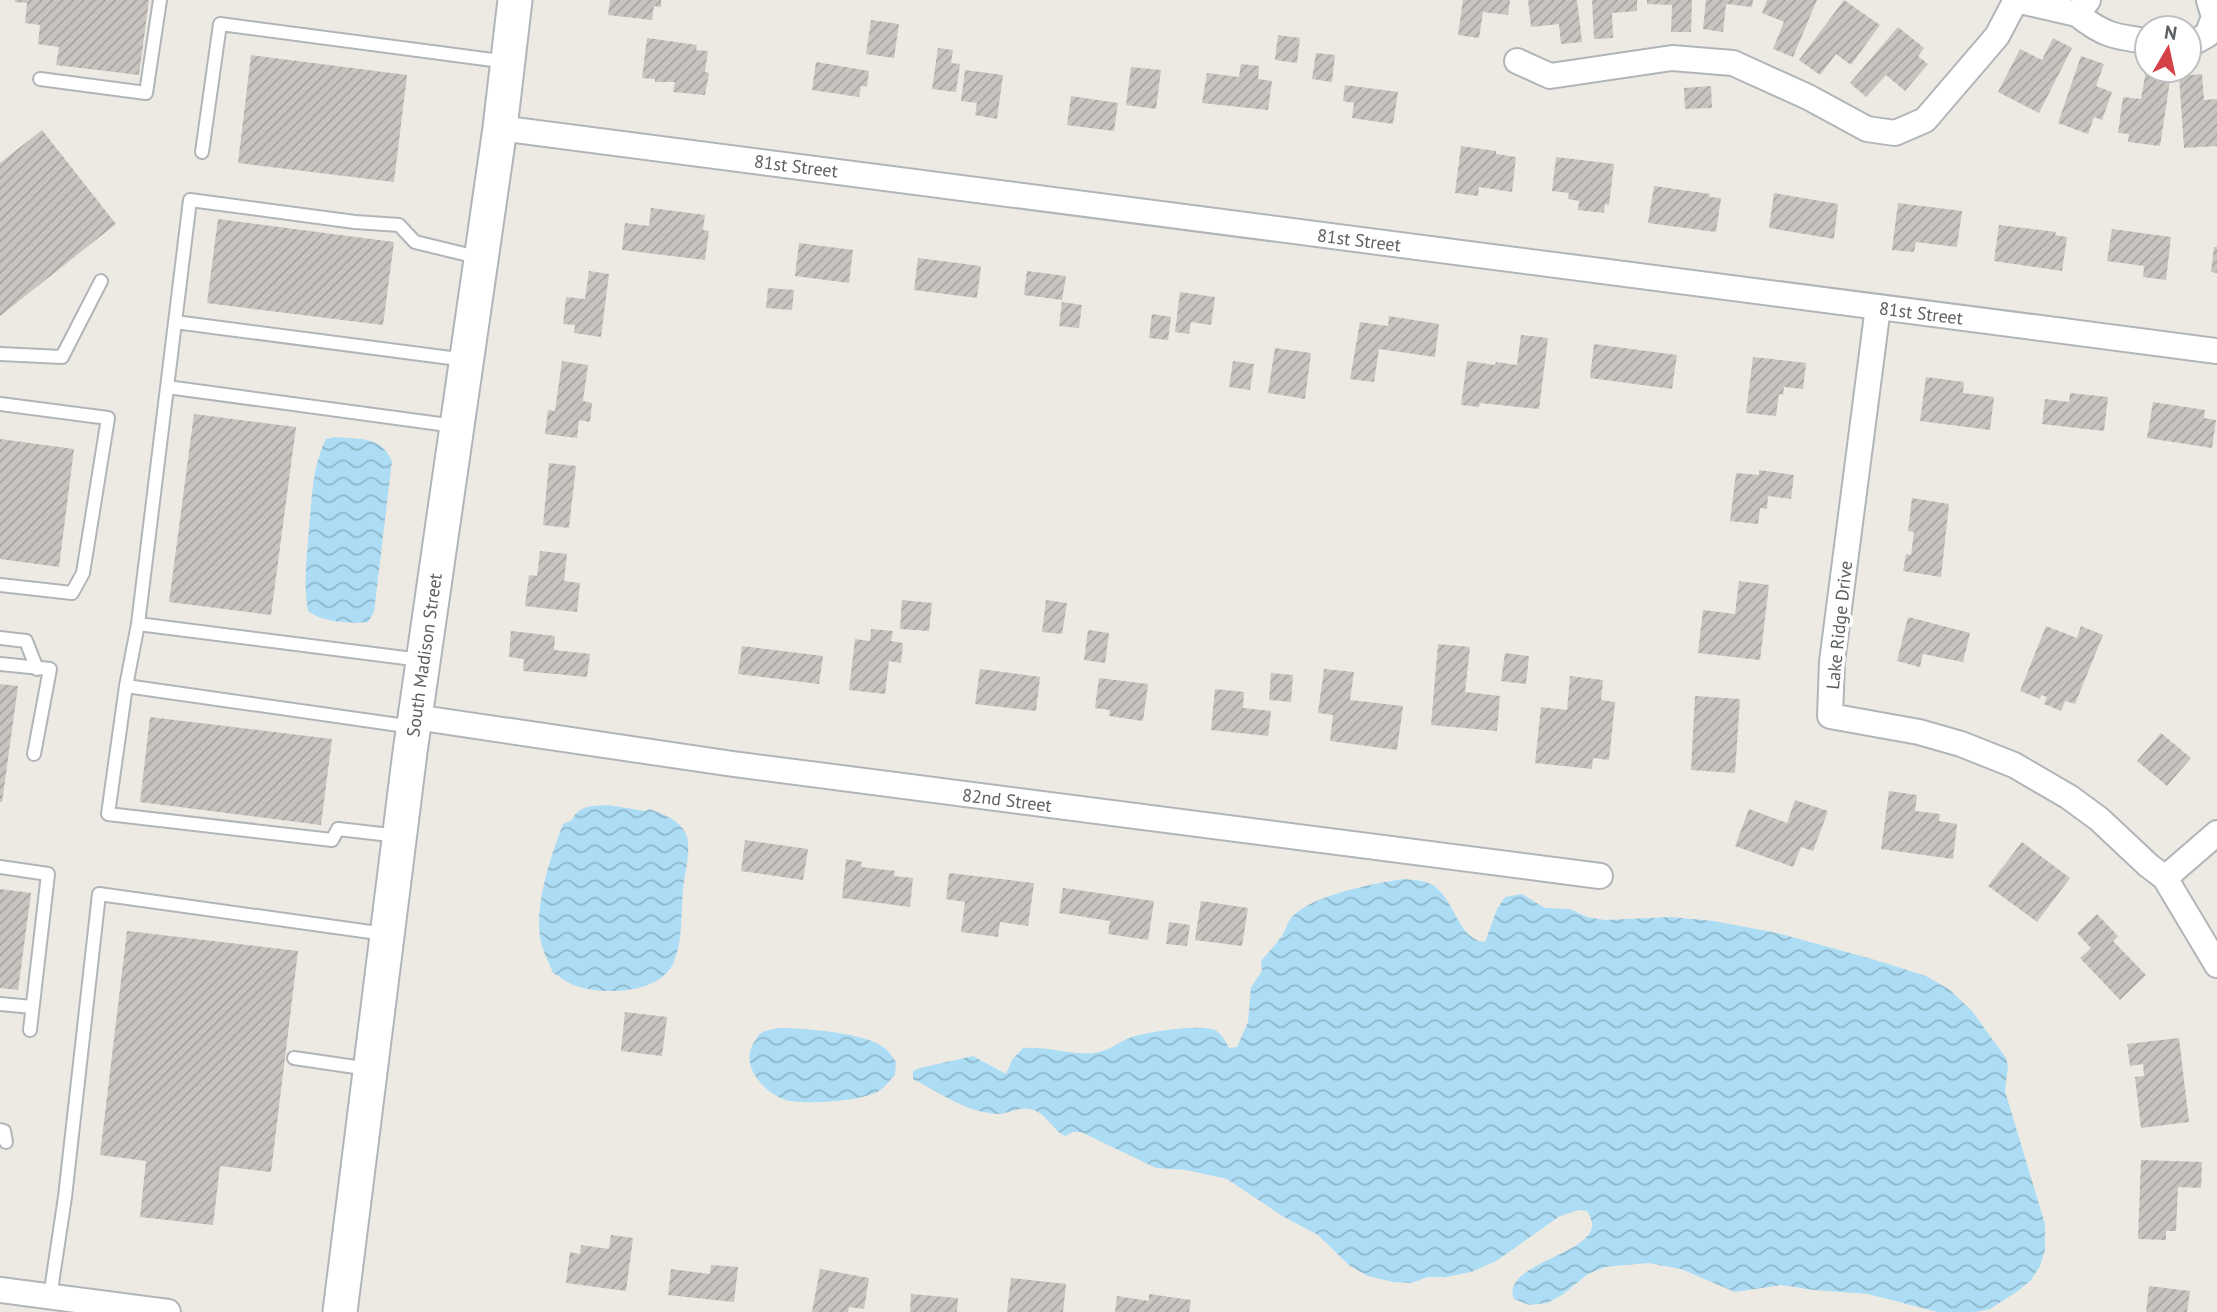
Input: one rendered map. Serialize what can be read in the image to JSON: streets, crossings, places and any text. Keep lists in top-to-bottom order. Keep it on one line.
{"streets":{"street":["81st Street","Lake Ridge Drive","South Madison Street","82nd Street"]},"crossings":[["81st Street","Lake Ridge Drive"],["81st Street","South Madison Street"],["South Madison Street","82nd Street"]],"north":"top"}
